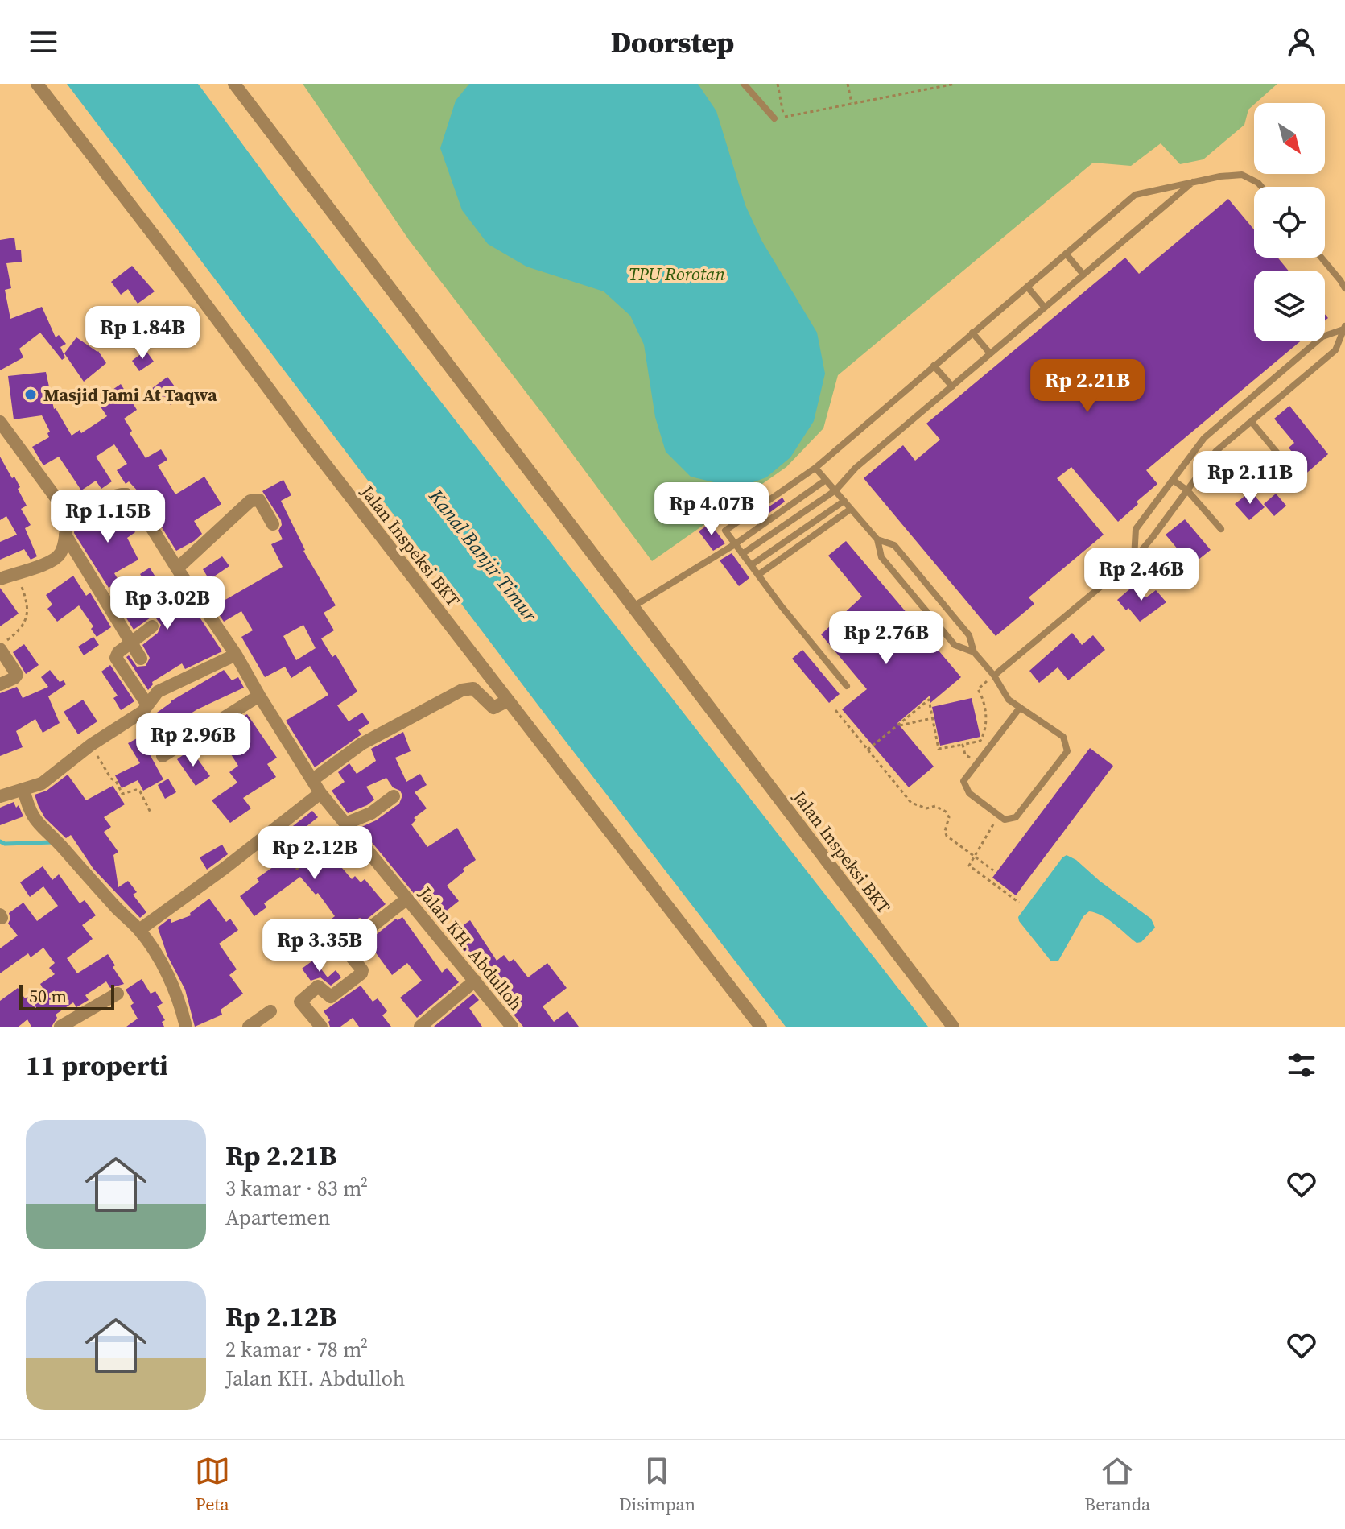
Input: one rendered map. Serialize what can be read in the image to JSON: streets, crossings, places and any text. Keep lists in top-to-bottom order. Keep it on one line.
{"streets":{"street":["Jalan Inspeksi BKT","Jalan KH. Abdulloh"]},"water":["Kanal Banjir Timur"],"parks":["TPU Rorotan"],"places":["Masjid Jami At Taqwa"],"scale_bar":"50 m","north":"bottom right","page":{"header":"Doorstep","price":["Rp 1.84B","Rp 2.21B","Rp 2.11B","Rp 4.07B","Rp 1.15B","Rp 2.46B","Rp 3.02B","Rp 2.76B","Rp 2.96B","Rp 2.12B","Rp 3.35B"],"scale":"50 m","heading":"11 properti","list":[{"name":"Rp 2.21B","note":"3 kamar · 83 m² · Apartemen"},{"name":"Rp 2.12B","note":"2 kamar · 78 m² · Jalan KH. Abdulloh"}],"tabs":["Peta","Disimpan","Beranda"]}}
